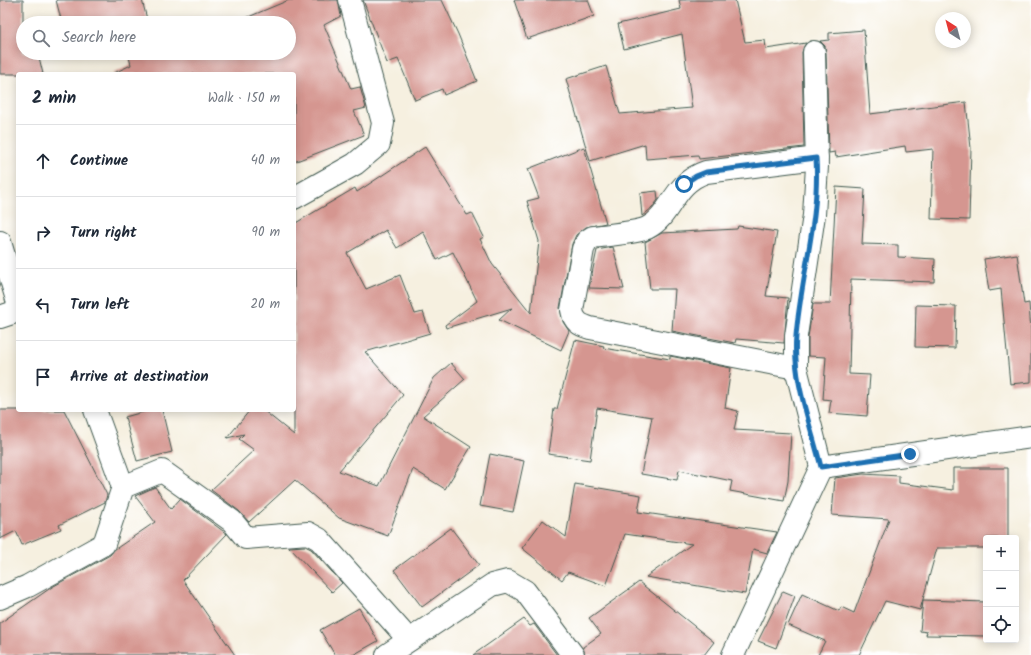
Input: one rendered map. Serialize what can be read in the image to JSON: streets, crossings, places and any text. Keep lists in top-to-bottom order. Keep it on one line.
{"north":"top left","page":{"search":"Search here","heading":["2 min","Walk · 150 m"],"list":[["Continue","40 m"],["Turn right","90 m"],["Turn left","20 m"],"Arrive at destination"],"map_buttons":["+","−"]}}
